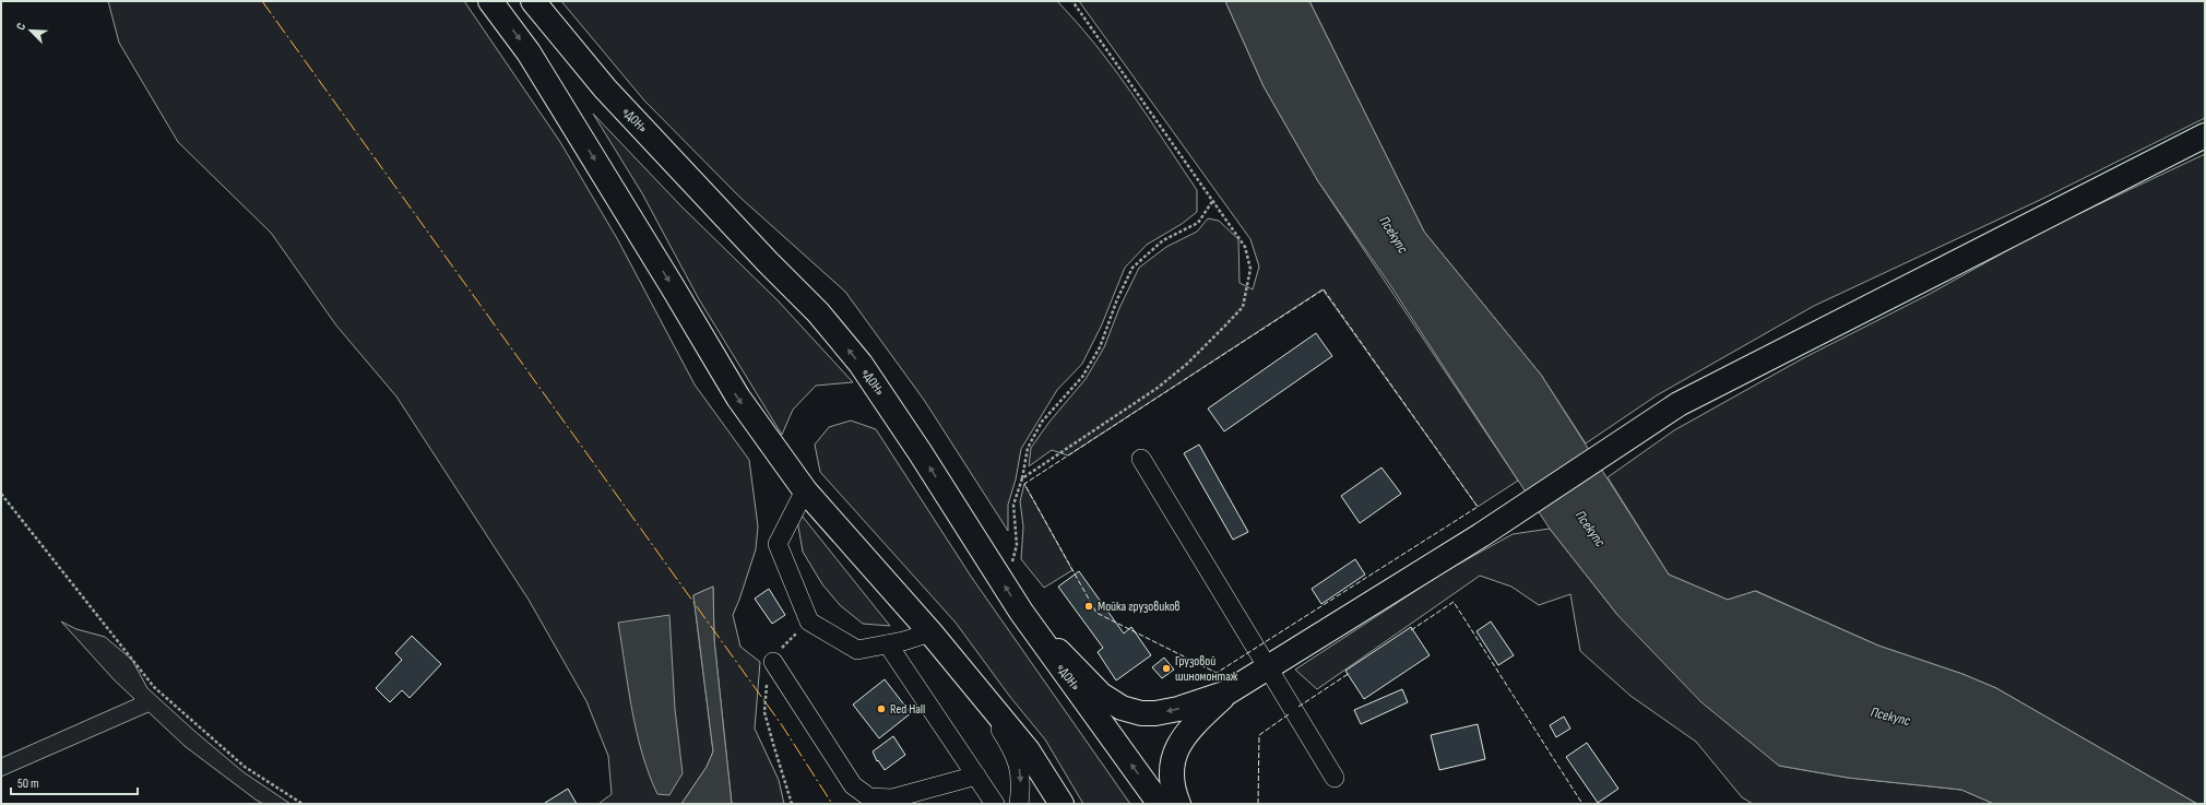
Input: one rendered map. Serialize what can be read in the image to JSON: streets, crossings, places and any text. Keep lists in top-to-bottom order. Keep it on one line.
{"streets":{"main road":["«ДОН»"]},"water":["Псекупс"],"places":["Мойка грузовиков","Грузовой шиномонтаж","Red Hall"],"scale_bar":"50 m","north":"top left"}
